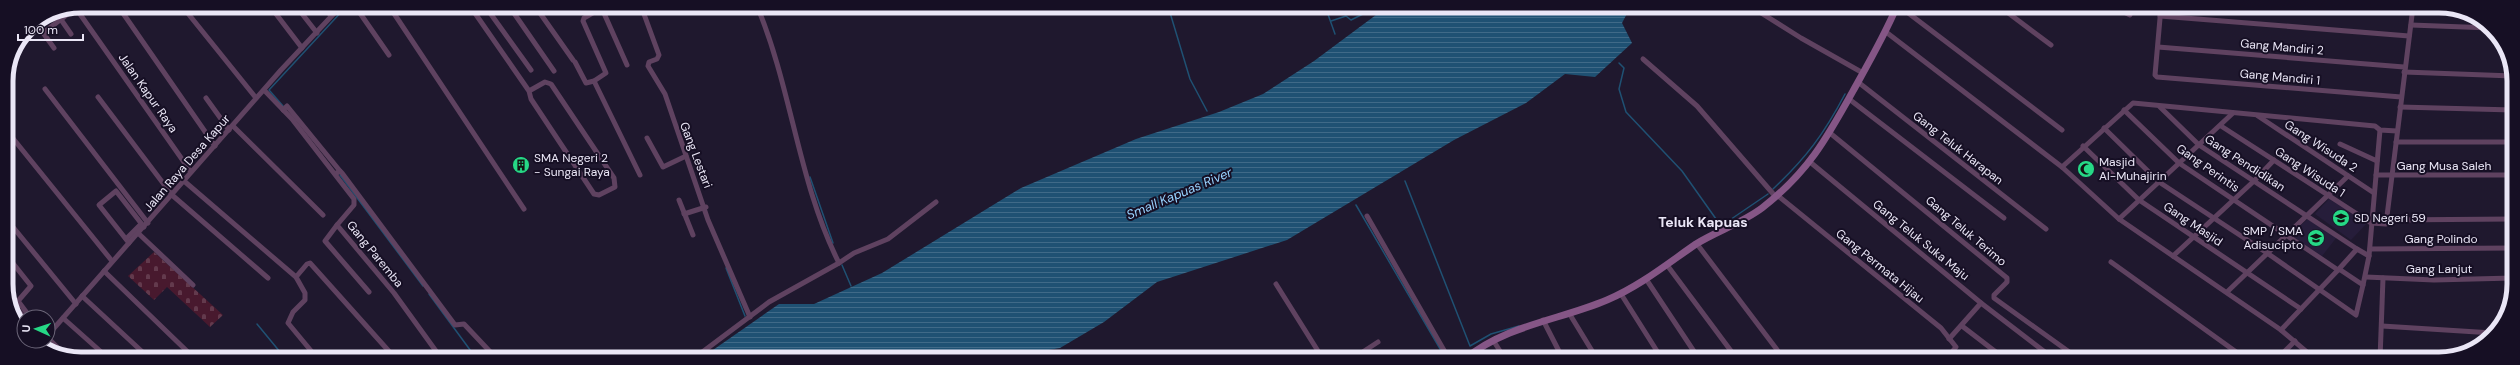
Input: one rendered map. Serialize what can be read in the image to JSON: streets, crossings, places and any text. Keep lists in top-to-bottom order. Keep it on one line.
{"streets":{"street":["Gang Mandiri 2","Gang Mandiri 1","Jalan Kapur Raya","Gang Wisuda 2","Gang Teluk Harapan","Gang Lestari","Jalan Raya Desa Kapur","Gang Pendidikan","Gang Musa Saleh","Gang Perintis","Gang Wisuda 1","Gang Masjid","Gang Teluk Terimo","Gang Polindo","Gang Teluk Suka Maju","Gang Paremba","Gang Permata Hijau","Gang Lanjut"]},"crossings":[["Gang Mandiri 2","Gang Mandiri 1"],["Jalan Kapur Raya","Jalan Raya Desa Kapur"]],"districts":["Teluk Kapuas"],"water":["Small Kapuas River"],"places":{"building":["SMA Negeri 2 - Sungai Raya"],"mosque":["Masjid Al-Muhajirin"],"school or university":["SD Negeri 59","SMP / SMA Adisucipto"]},"scale_bar":"100 m","north":"left"}
